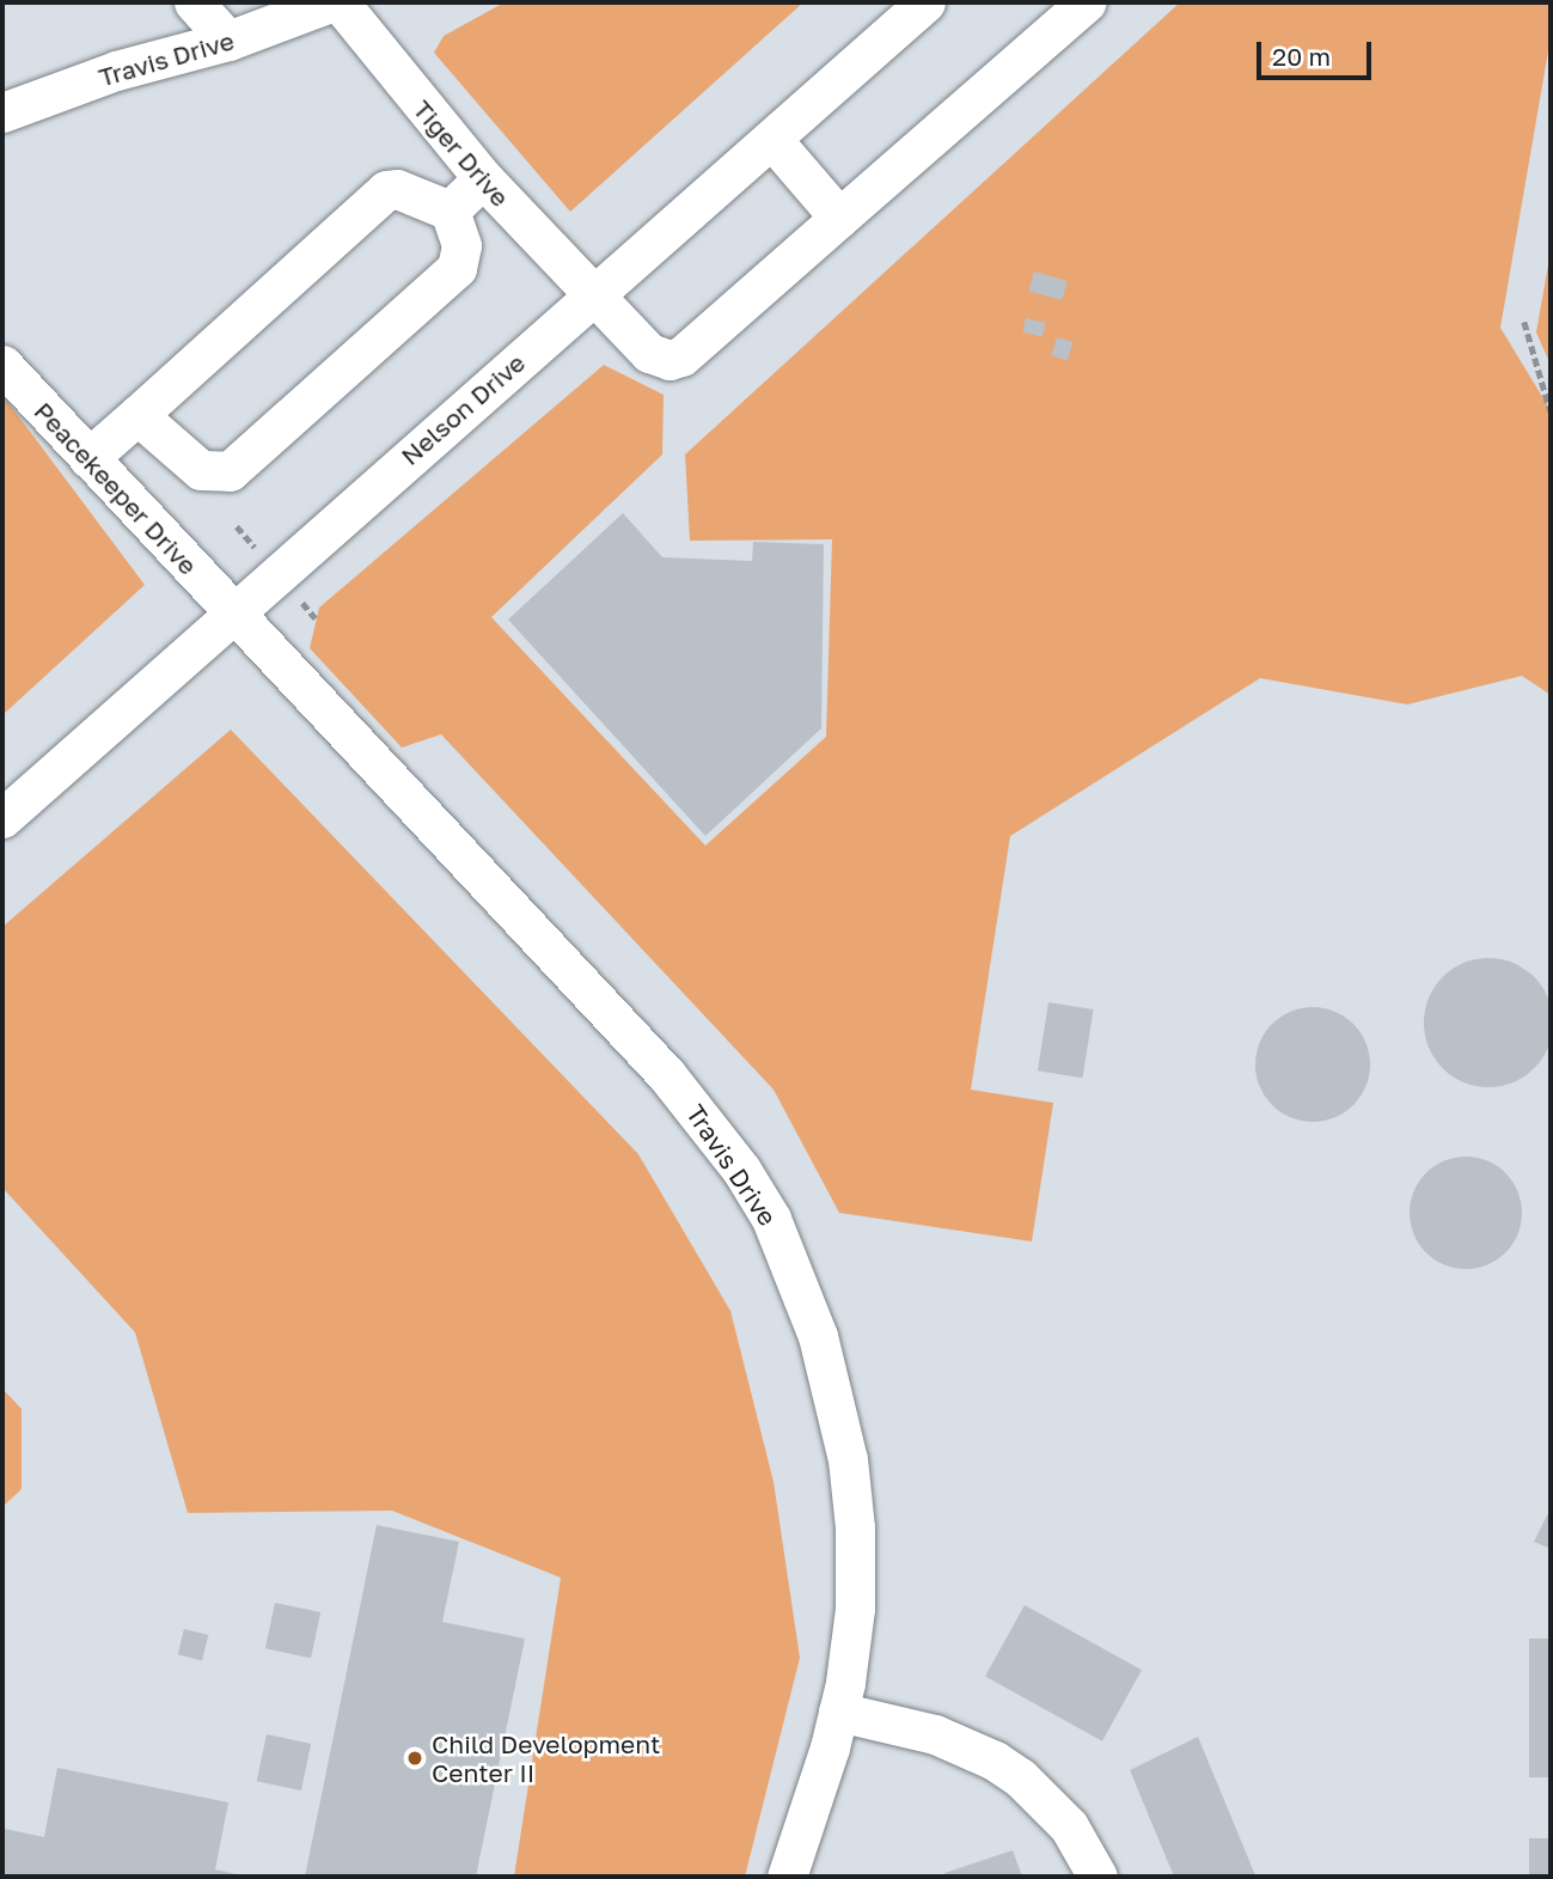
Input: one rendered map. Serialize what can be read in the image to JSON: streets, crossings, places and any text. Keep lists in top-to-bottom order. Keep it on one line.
{"streets":{"street":["Travis Drive","Tiger Drive","Nelson Drive","Peacekeeper Drive"]},"crossings":[["Travis Drive","Nelson Drive"],["Travis Drive","Peacekeeper Drive"],["Tiger Drive","Nelson Drive"],["Nelson Drive","Peacekeeper Drive"]],"places":["Child Development Center II"],"scale_bar":"20 m"}
